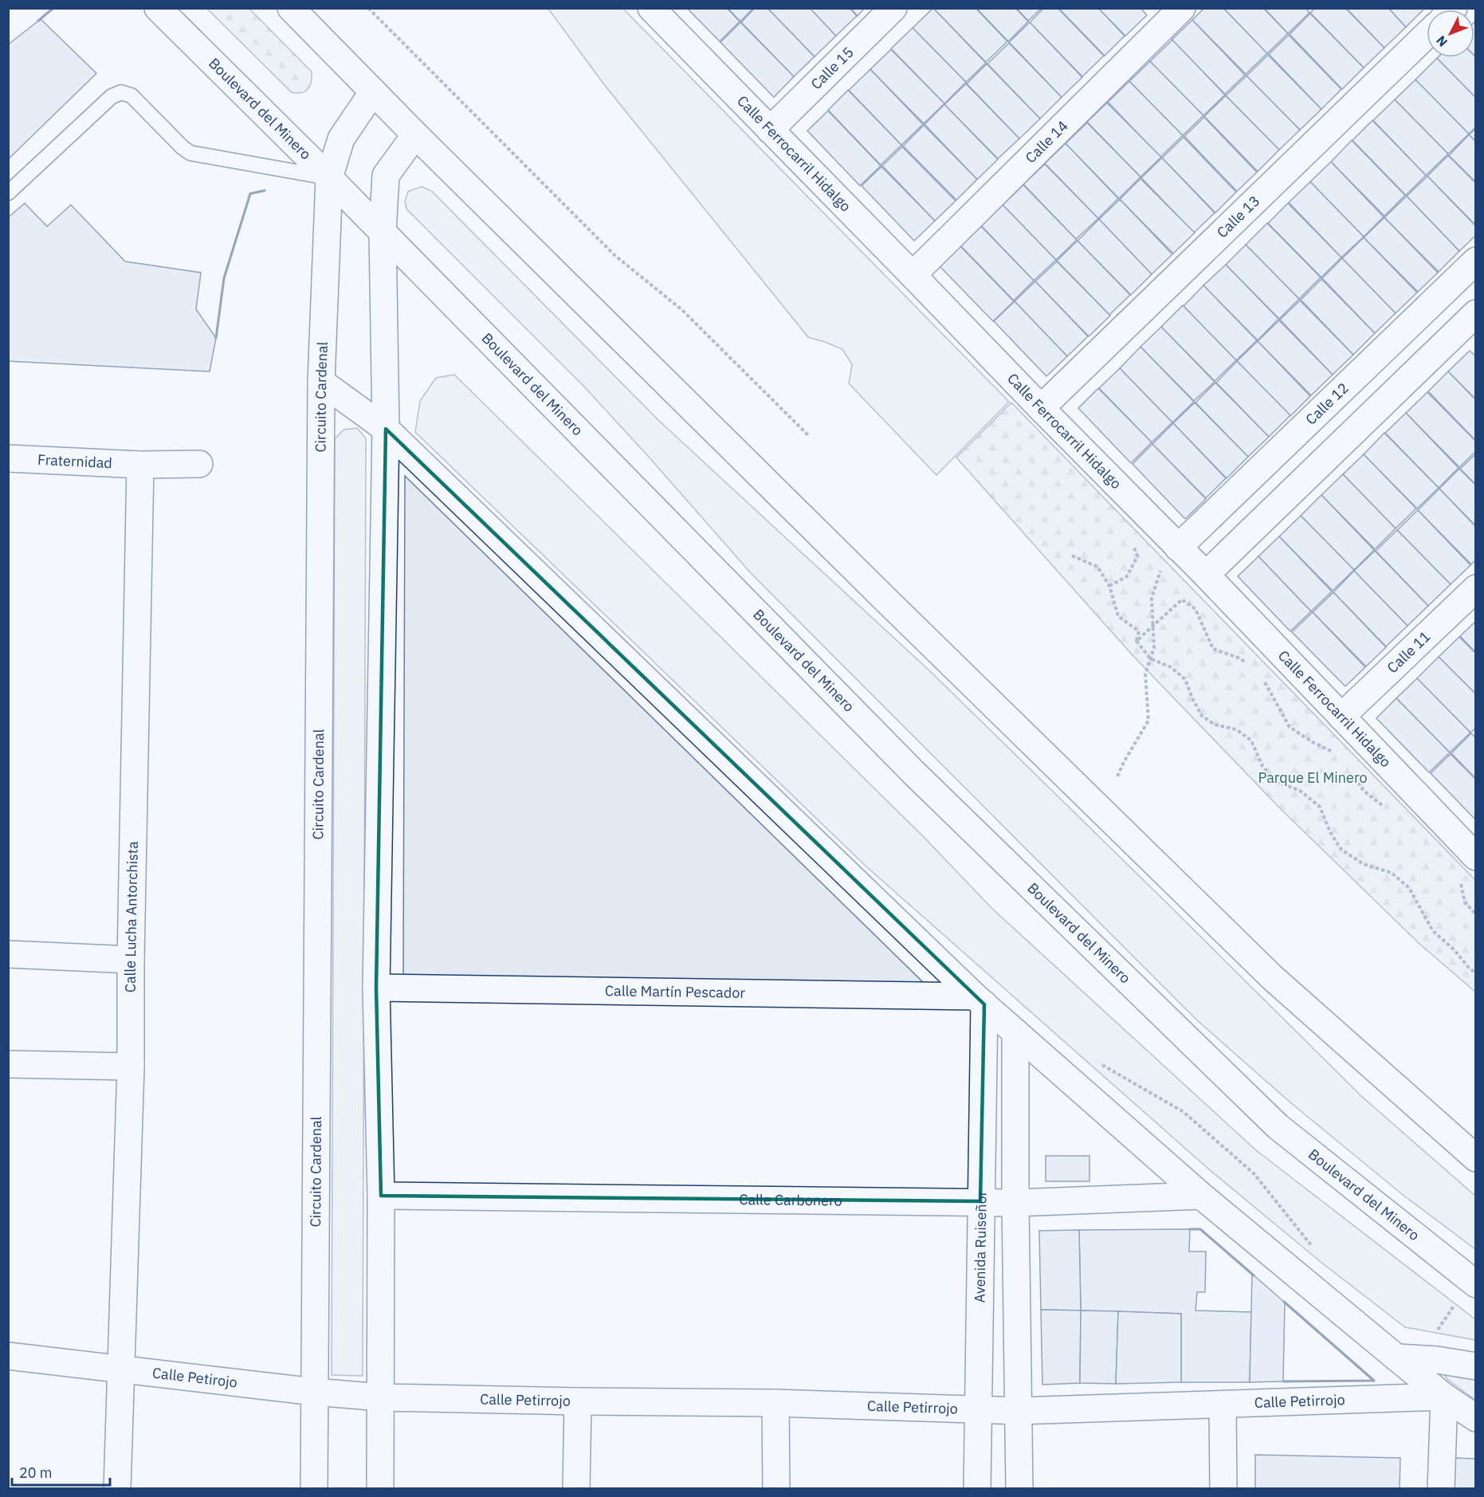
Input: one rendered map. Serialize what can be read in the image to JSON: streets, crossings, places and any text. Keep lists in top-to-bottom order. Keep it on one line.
{"streets":{"street":["Calle 15","Boulevard del Minero","Calle 14","Calle Ferrocarril Hidalgo","Calle 13","Circuito Cardenal","Calle 12","Fraternidad","Calle 11","Calle Lucha Antorchista","Calle Martín Pescador","Calle Carbonero","Avenida Ruiseñor","Calle Petirojo","Calle Petirrojo"]},"crossings":[["Calle 15","Calle Ferrocarril Hidalgo"],["Boulevard del Minero","Circuito Cardenal"],["Calle 14","Calle Ferrocarril Hidalgo"],["Calle Ferrocarril Hidalgo","Calle 13"],["Calle Ferrocarril Hidalgo","Calle 12"],["Calle Ferrocarril Hidalgo","Calle 11"],["Circuito Cardenal","Calle Petirojo"],["Fraternidad","Calle Lucha Antorchista"],["Calle Lucha Antorchista","Calle Petirojo"],["Calle Martín Pescador","Avenida Ruiseñor"],["Calle Carbonero","Avenida Ruiseñor"],["Avenida Ruiseñor","Calle Petirrojo"],["Calle Petirojo","Calle Petirrojo"]],"parks":["Parque El Minero"],"scale_bar":"20 m","north":"bottom left"}
